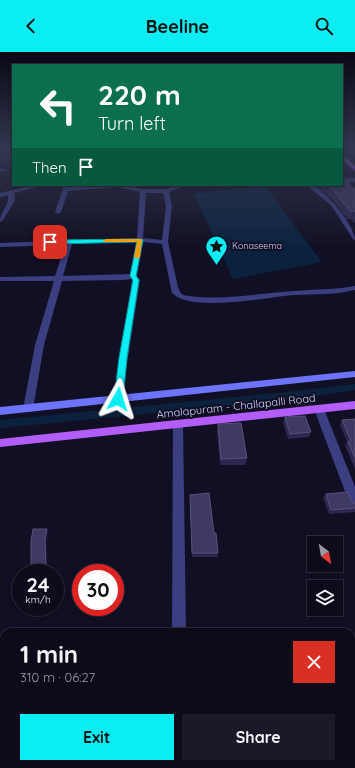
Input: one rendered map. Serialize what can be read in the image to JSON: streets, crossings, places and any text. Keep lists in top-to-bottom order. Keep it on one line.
{"streets":{"main road":["Amalapuram - Challapalli Road"]},"places":{"place":["Konaseema"]},"north":"bottom right","page":{"header":"Beeline","turn":["220 m","Turn left"],"then":"Then","speed":"24 km/h","limit":"30","heading":["1 min","310 m · 06:27"],"buttons":["Exit","Share"]}}
